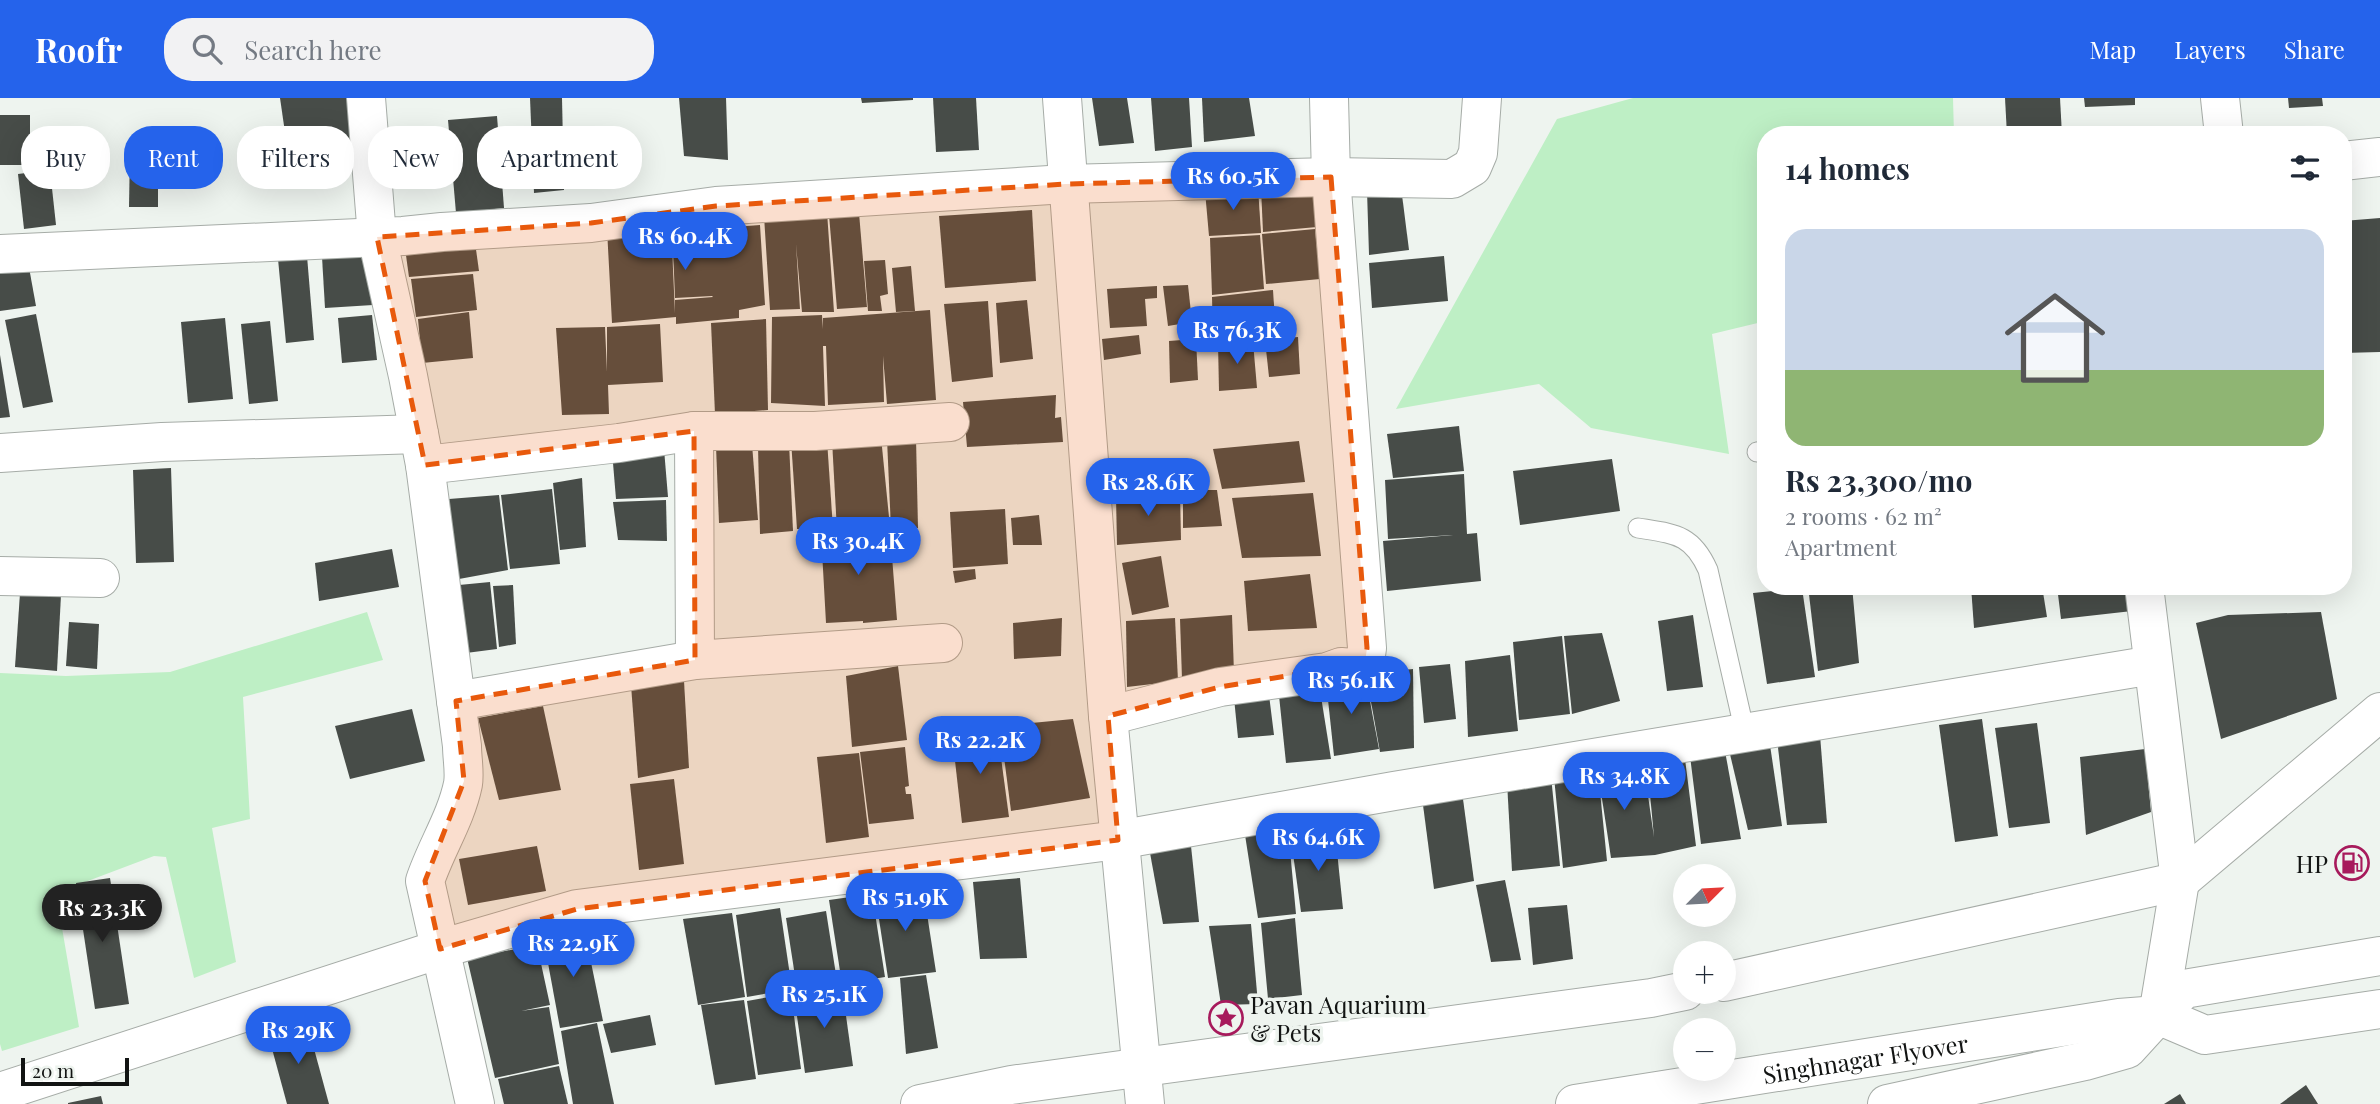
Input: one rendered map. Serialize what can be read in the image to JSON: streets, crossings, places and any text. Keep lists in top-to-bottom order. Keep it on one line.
{"streets":{"street":["Singhnagar Flyover"]},"places":{"fuel station":["HP"],"place":["Pavan Aquarium & Pets"]},"scale_bar":"20 m","north":"top right","page":{"header":"Roofr","search":"Search here","nav":["Map","Layers","Share"],"chip":["Buy","Rent","Filters","New","Apartment"],"heading":"14 homes","price":["Rs 60.5K","Rs 60.4K","Rs 76.3K","Rs 28.6K","Rs 30.4K","Rs 56.1K","Rs 22.2K","Rs 34.8K","Rs 64.6K","Rs 51.9K","Rs 23.3K","Rs 22.9K","Rs 25.1K","Rs 29K"],"list":[{"name":"Rs 23,300/mo","note":"2 rooms · 62 m² · Apartment"}],"map_buttons":["+","−"],"scale":"20 m"}}
